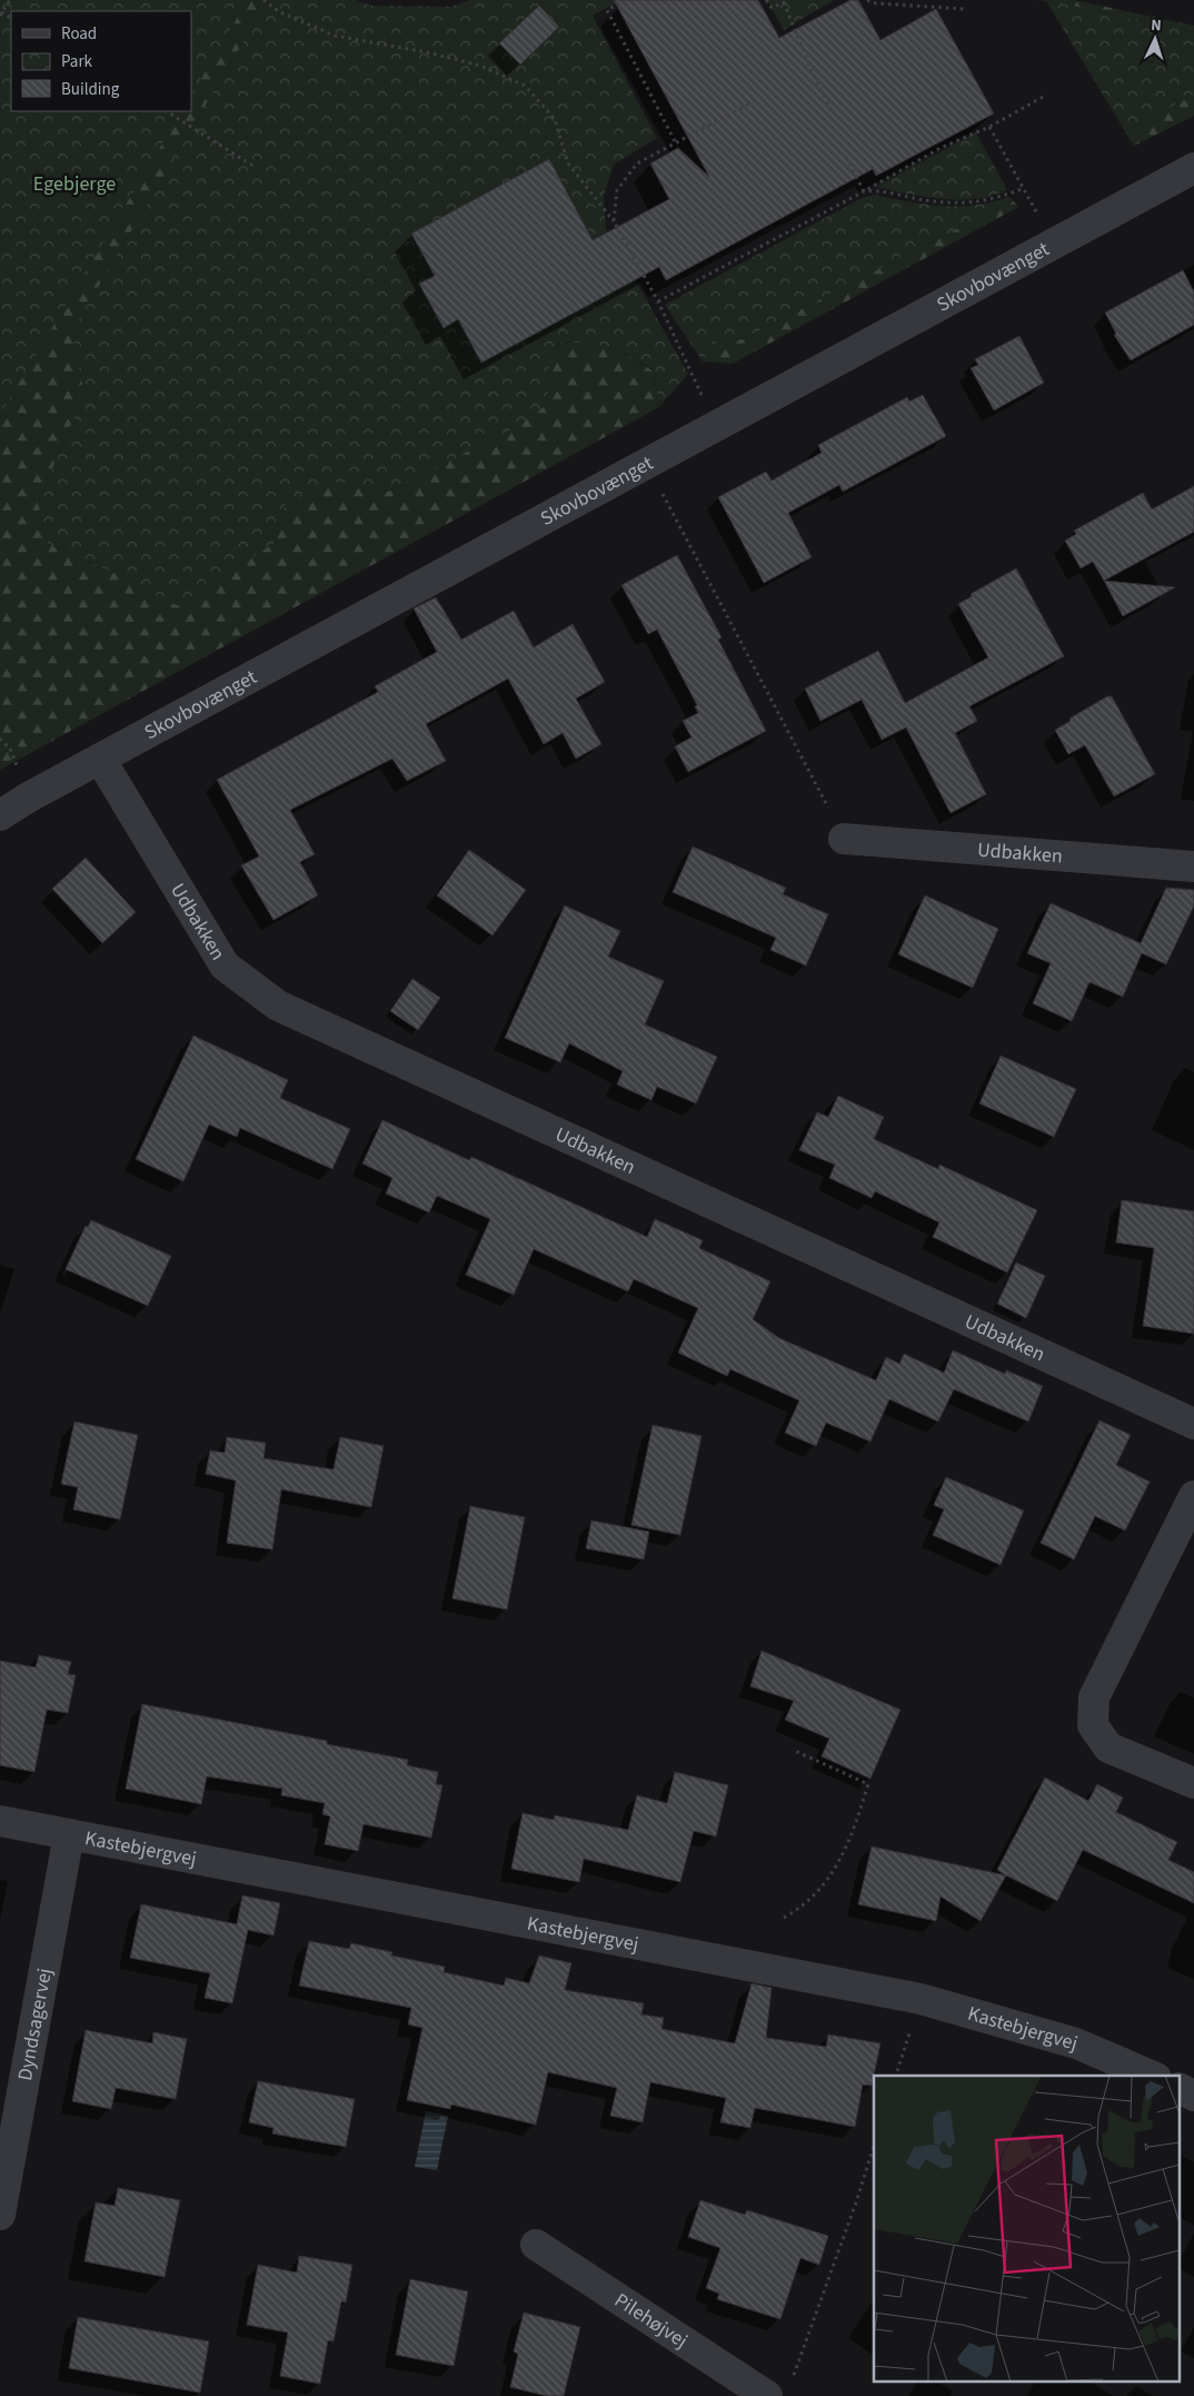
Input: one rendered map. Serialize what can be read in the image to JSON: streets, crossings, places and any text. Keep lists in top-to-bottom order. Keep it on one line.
{"streets":{"street":["Skovbovænget","Udbakken","Kastebjergvej","Dyndsagervej","Pilehøjvej"]},"crossings":[["Skovbovænget","Udbakken"],["Kastebjergvej","Dyndsagervej"]],"parks":["Egebjerge"],"legend":["Road","Park","Building"],"north":"top"}
